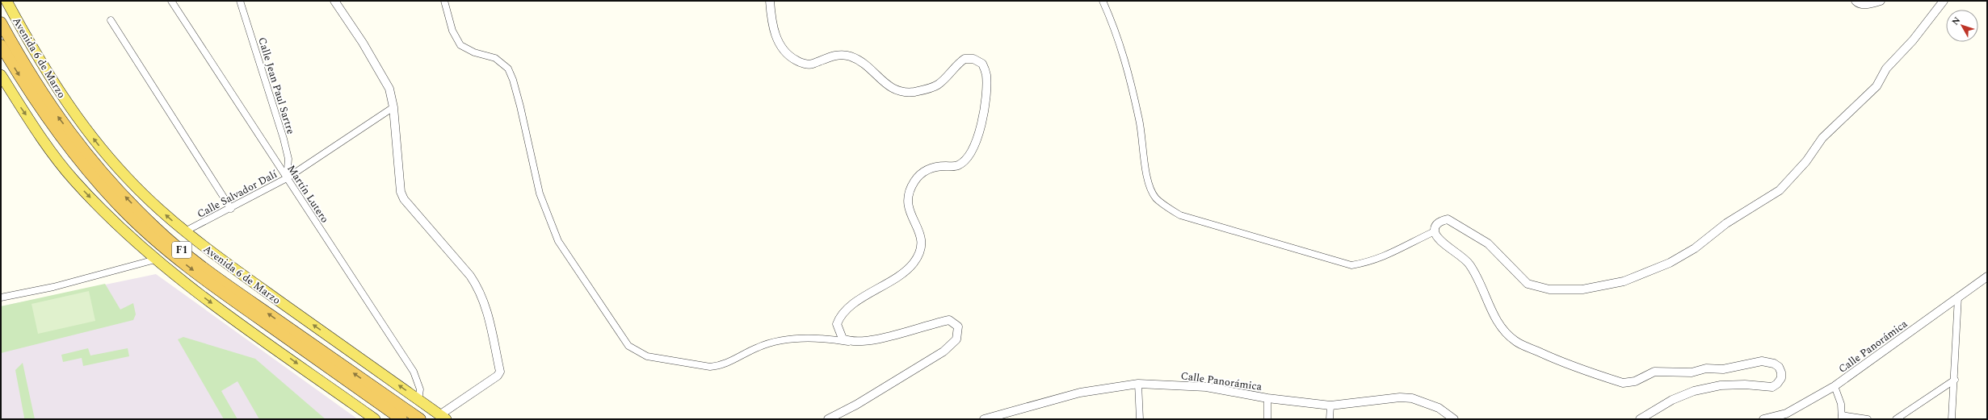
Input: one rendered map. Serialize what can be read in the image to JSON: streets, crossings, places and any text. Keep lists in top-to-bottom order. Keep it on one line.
{"streets":{"highway":["Avenida 6 de Marzo","F1"],"street":["Calle Jean Paul Sartre","Calle Salvador Dalí","Martín Lutero","Calle Panorámica"]},"crossings":[["Avenida 6 de Marzo","Calle Salvador Dalí"],["Avenida 6 de Marzo","Martín Lutero"],["Calle Jean Paul Sartre","Calle Salvador Dalí"],["Calle Jean Paul Sartre","Martín Lutero"],["Calle Salvador Dalí","Martín Lutero"]],"north":"top left"}
